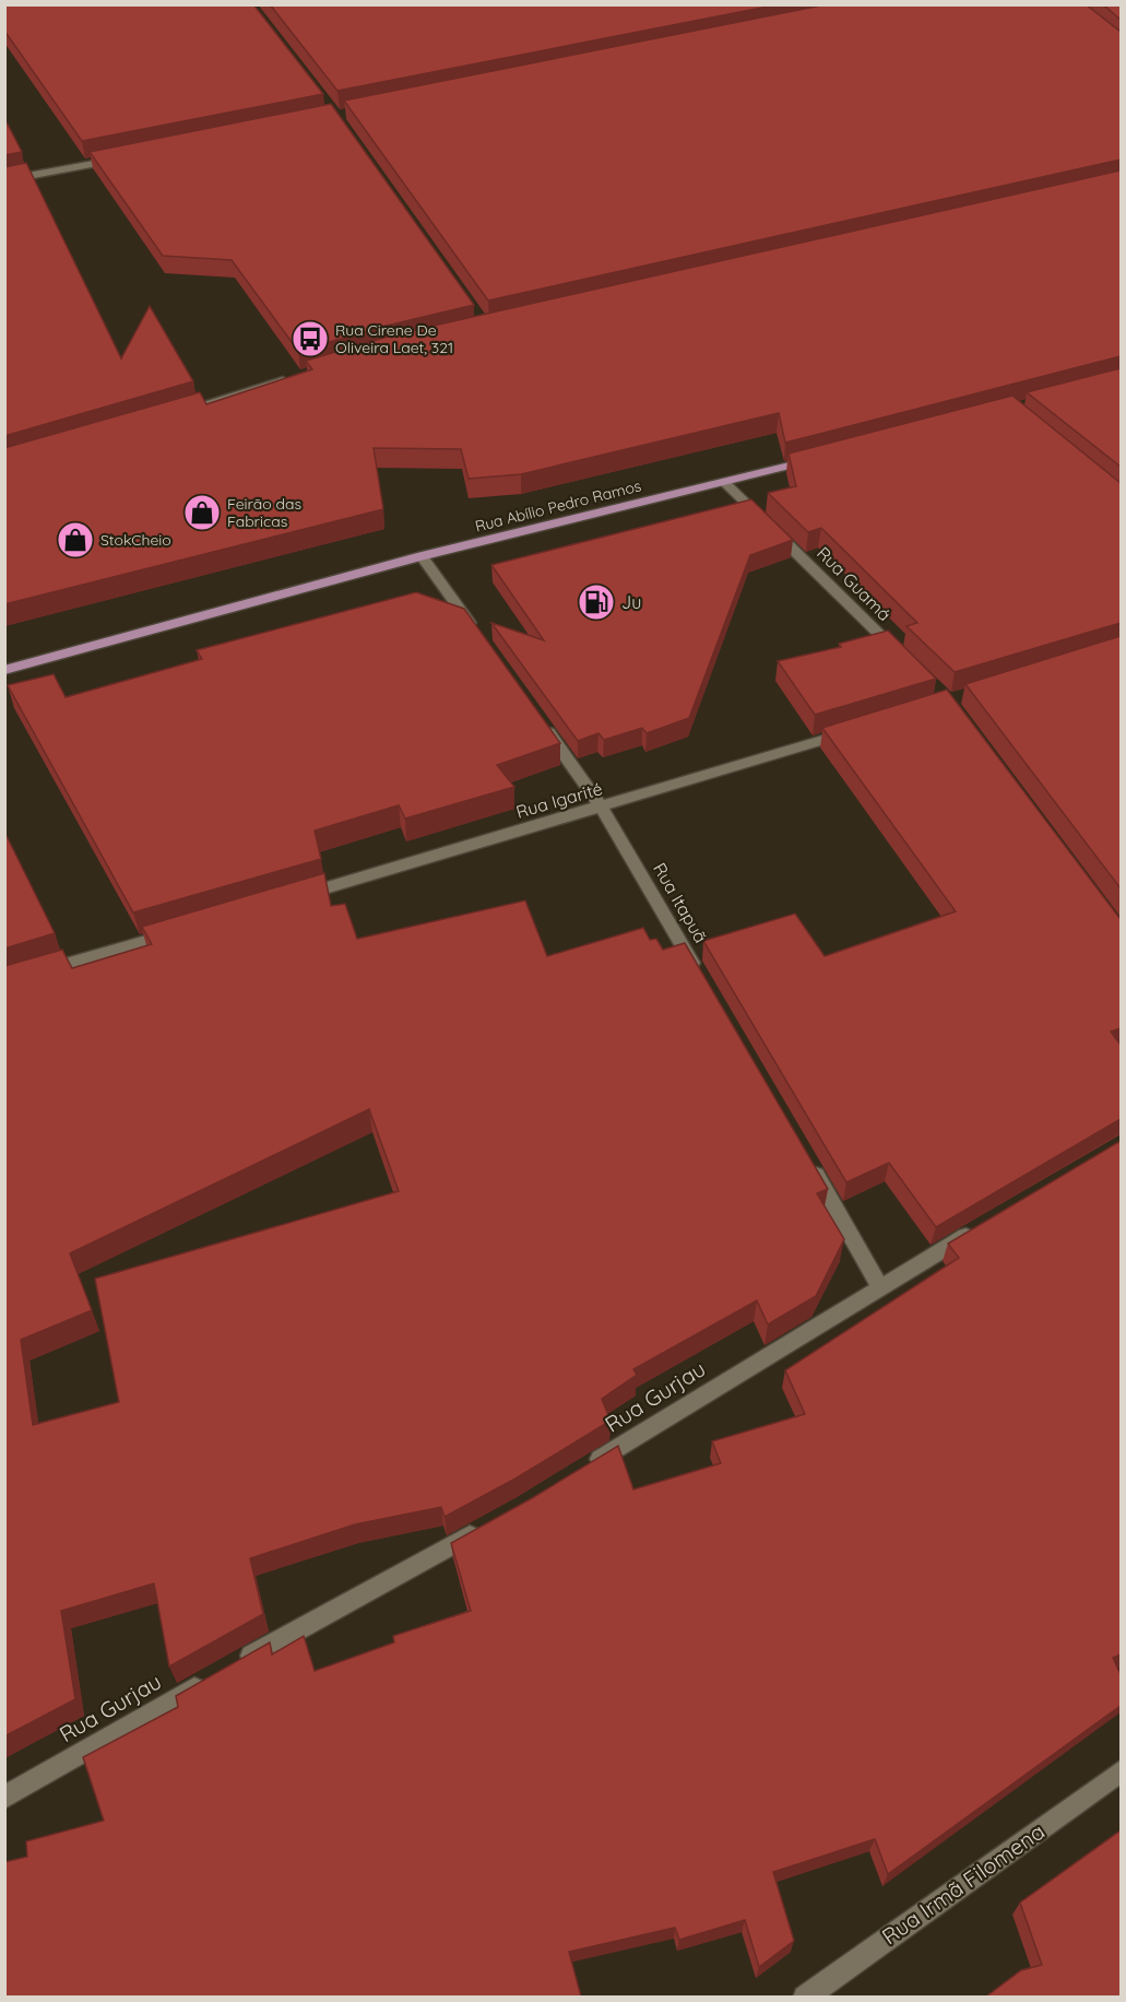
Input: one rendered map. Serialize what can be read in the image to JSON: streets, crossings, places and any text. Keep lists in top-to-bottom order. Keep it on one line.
{"streets":{"main road":["Rua Abílio Pedro Ramos"],"street":["Rua Guamá","Rua Igarité","Rua Itapuã","Rua Gurjau","Rua Irmã Filomena"]},"crossings":[["Rua Abílio Pedro Ramos","Rua Guamá"],["Rua Igarité","Rua Itapuã"]],"places":{"bus stop":["Rua Cirene De Oliveira Laet, 321"],"shop":["Feirão das Fabricas","StokCheio"],"fuel station":["Ju"]}}
